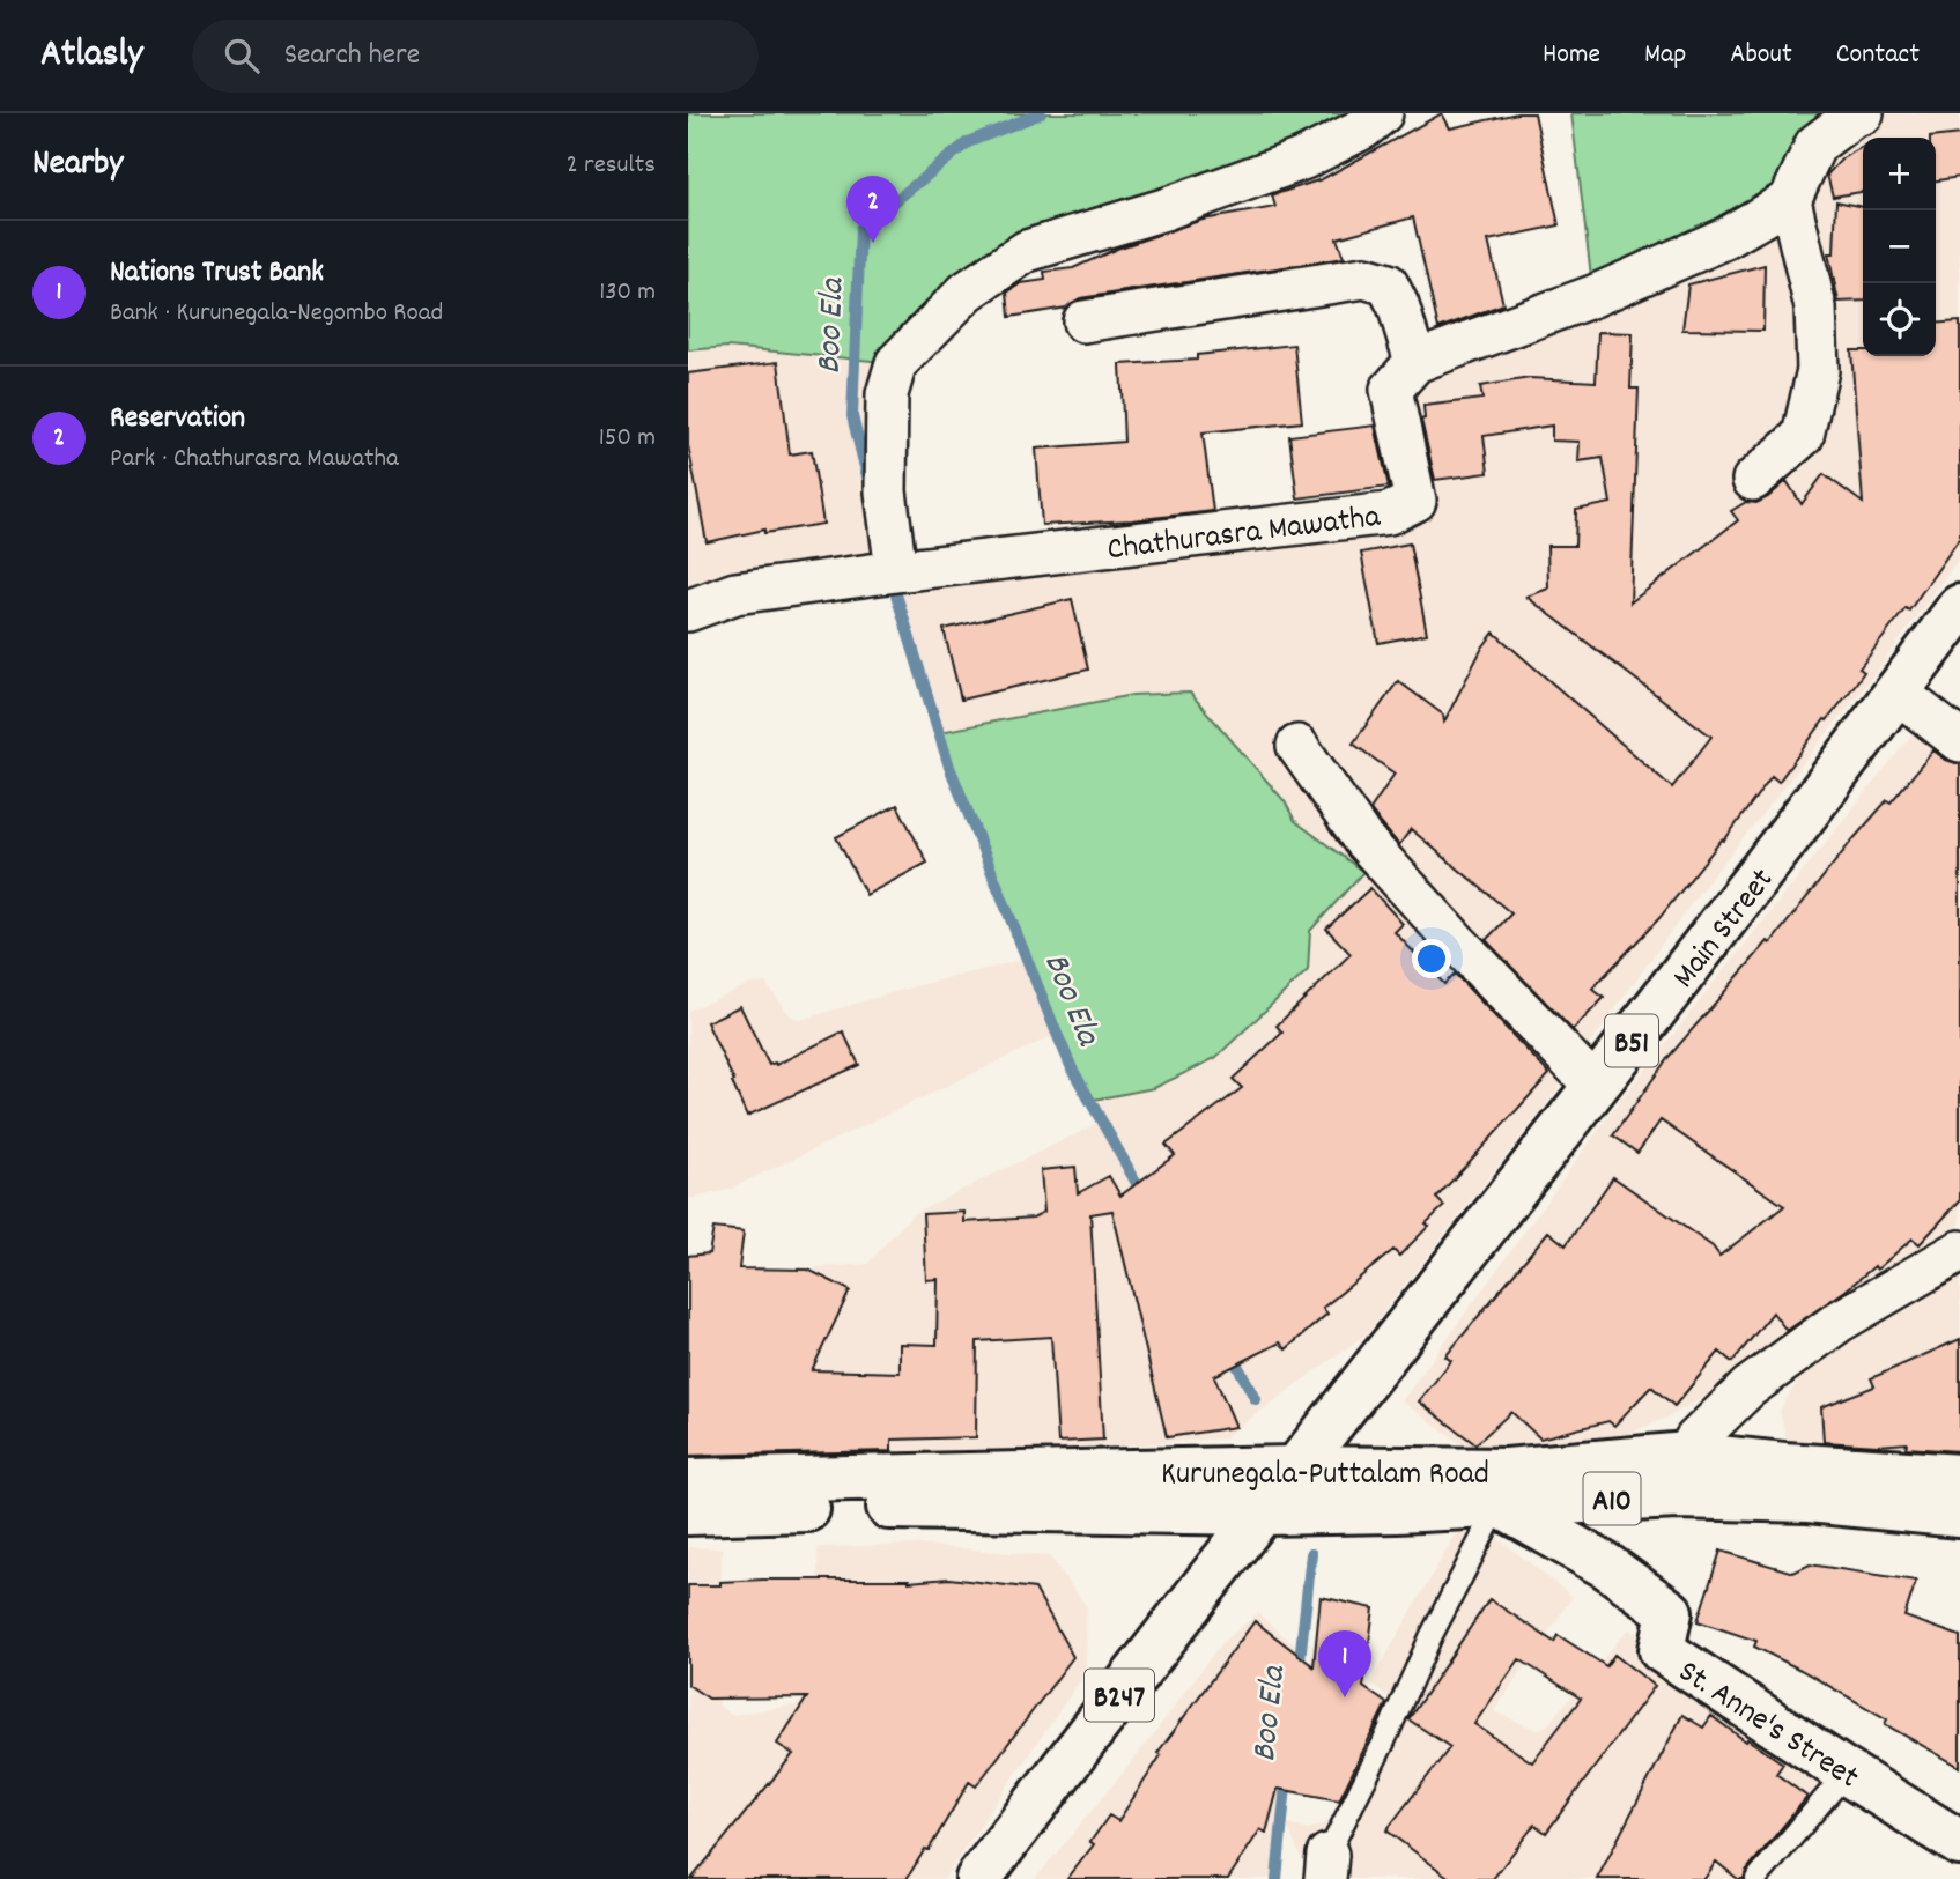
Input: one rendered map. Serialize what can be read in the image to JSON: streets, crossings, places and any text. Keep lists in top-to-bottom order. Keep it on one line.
{"streets":{"main road":["Main Street","B51","Kurunegala-Puttalam Road","A10","B247","St. Anne's Street"],"street":["Chathurasra Mawatha"]},"crossings":[["Main Street","Kurunegala-Puttalam Road"],["Main Street","B247"],["Kurunegala-Puttalam Road","B247"],["Kurunegala-Puttalam Road","St. Anne's Street"]],"water":["Boo Ela"],"page":{"header":"Atlasly","search":"Search here","nav":["Home","Map","About","Contact"],"heading":["Nearby","2 results"],"map_buttons":["+","−"],"pins":["2","1"],"list":[{"mark":"1","name":"Nations Trust Bank","note":"Bank · Kurunegala-Negombo Road","value":"130 m"},{"mark":"2","name":"Reservation","note":"Park · Chathurasra Mawatha","value":"150 m"}]}}
